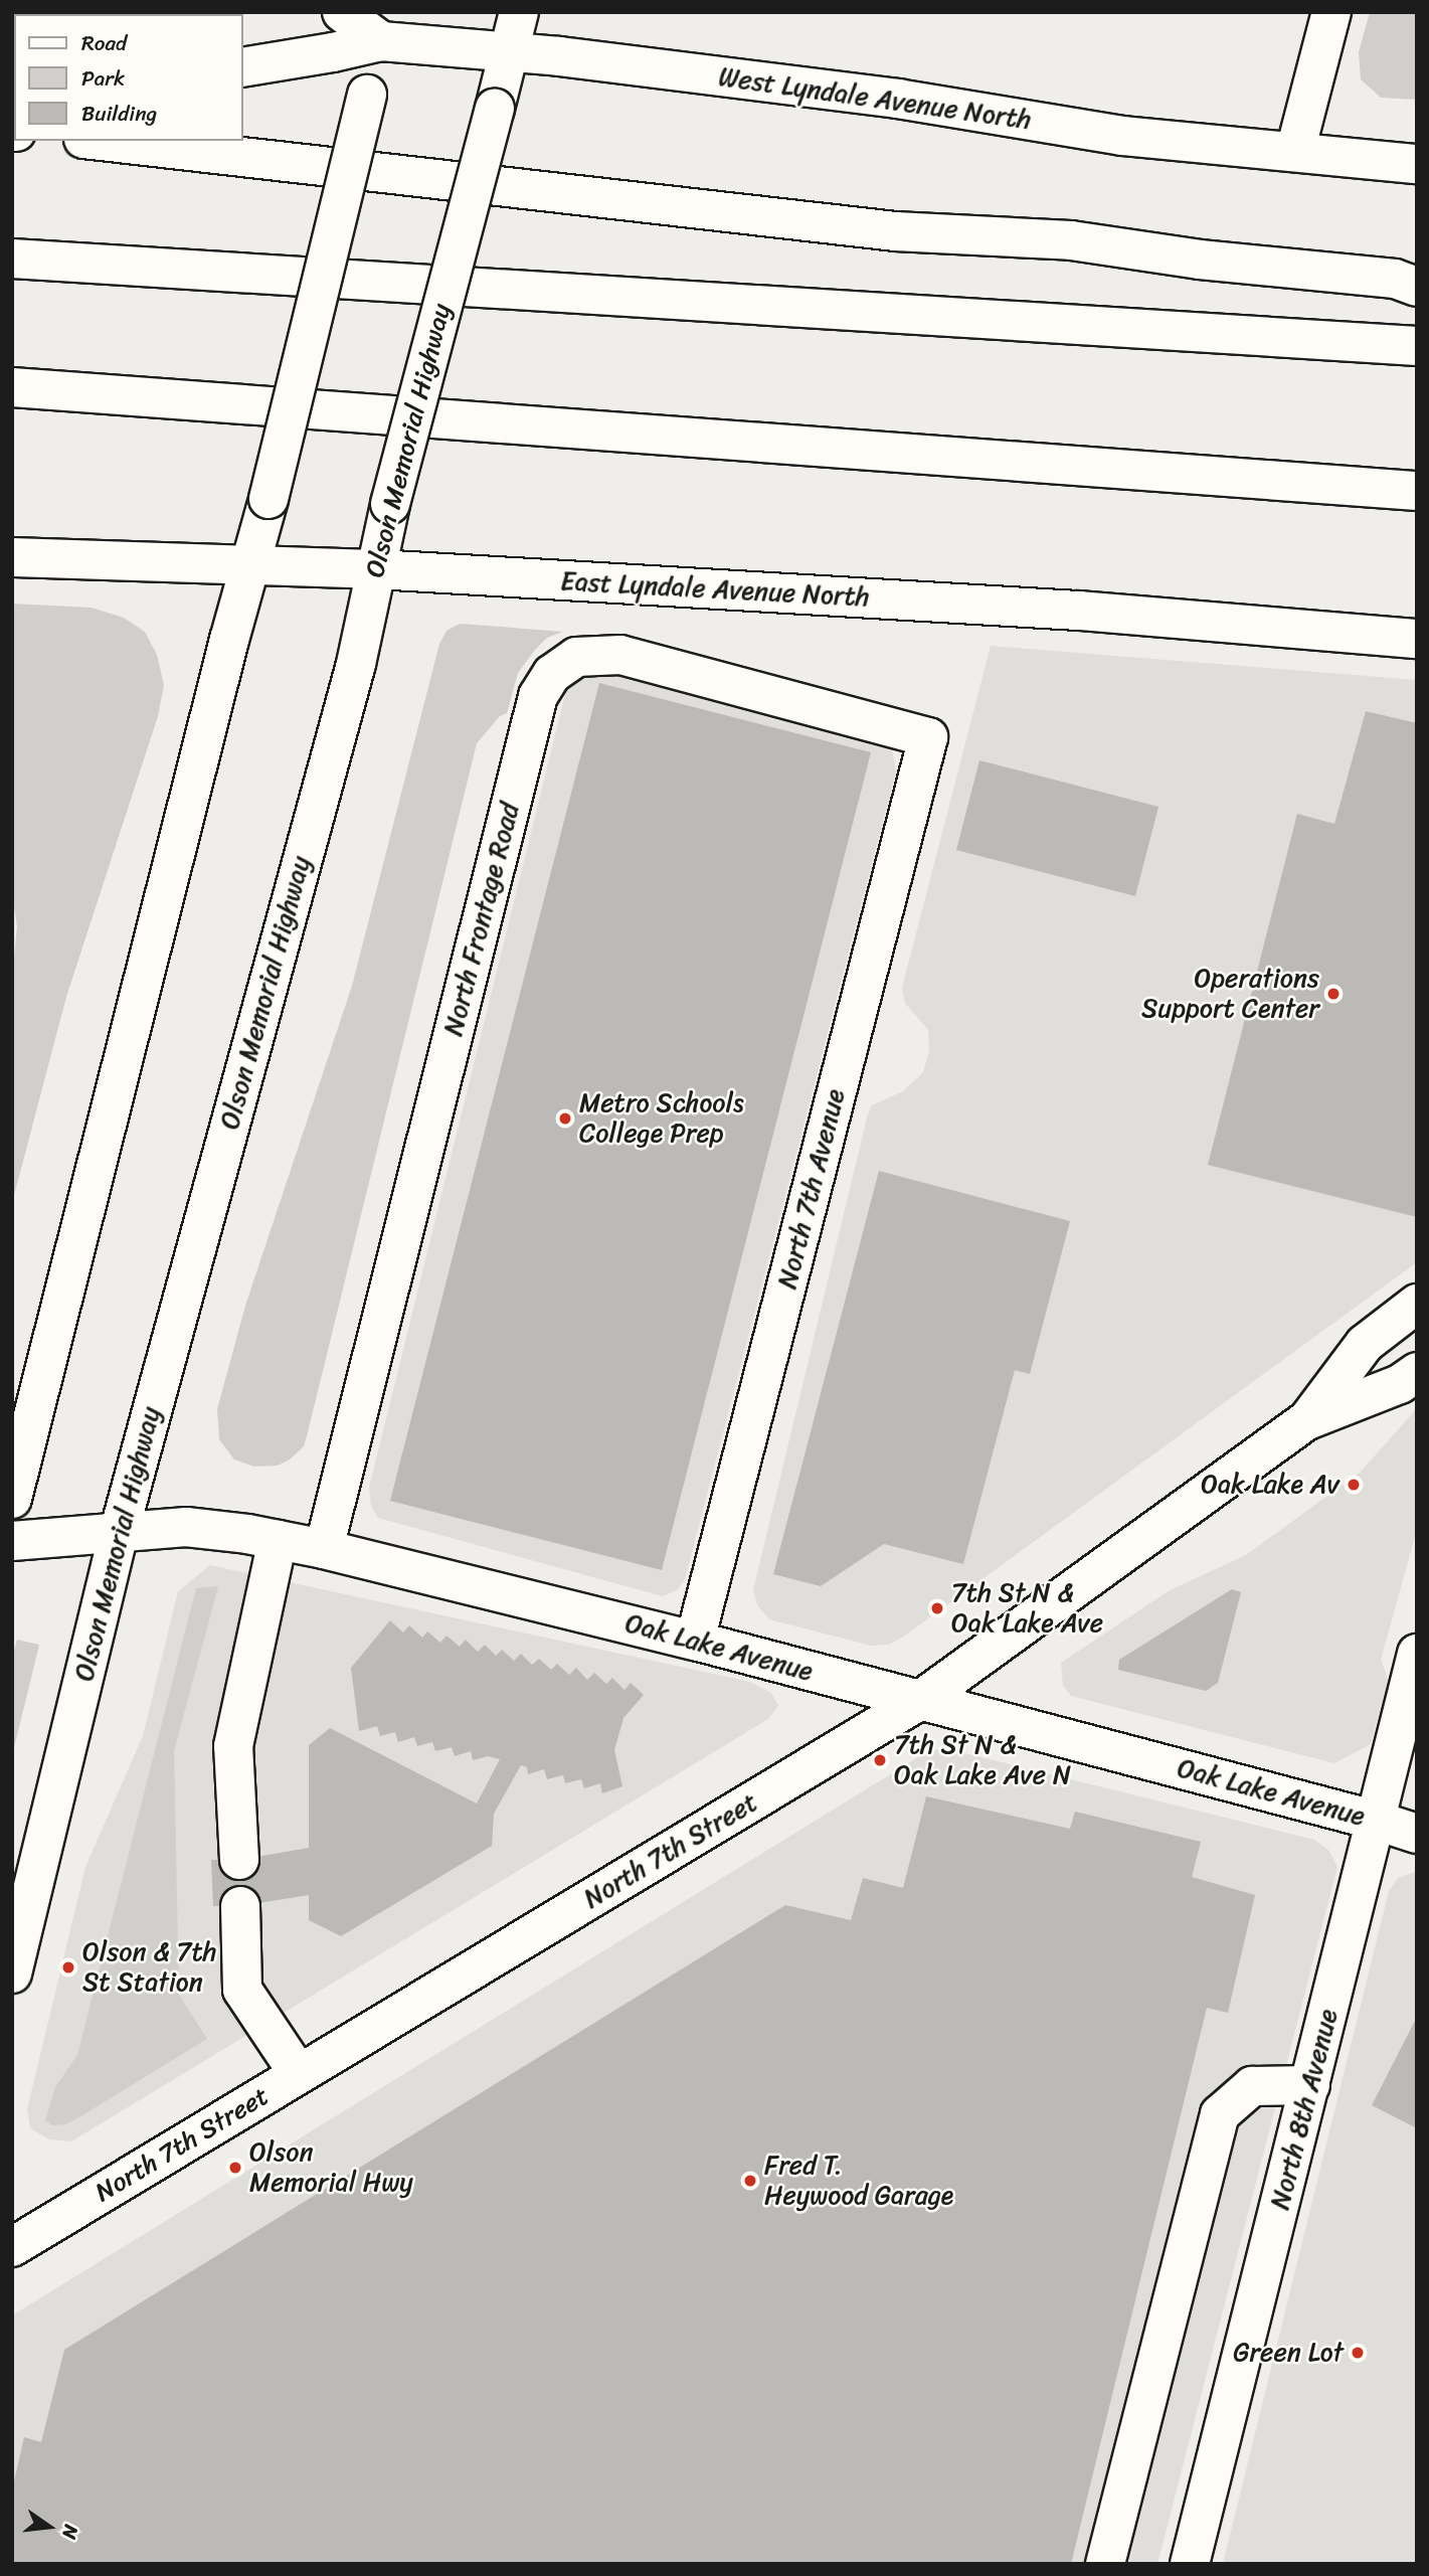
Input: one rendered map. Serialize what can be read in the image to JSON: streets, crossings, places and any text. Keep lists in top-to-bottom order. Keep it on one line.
{"streets":{"main road":["West Lyndale Avenue North","Olson Memorial Highway","East Lyndale Avenue North","North Frontage Road","North 7th Avenue","Oak Lake Avenue","North 7th Street","North 8th Avenue"]},"crossings":[["West Lyndale Avenue North","Olson Memorial Highway"],["Olson Memorial Highway","East Lyndale Avenue North"],["Olson Memorial Highway","Oak Lake Avenue"],["North Frontage Road","North 7th Avenue"],["North Frontage Road","Oak Lake Avenue"],["North 7th Avenue","Oak Lake Avenue"],["Oak Lake Avenue","North 7th Street"],["Oak Lake Avenue","North 8th Avenue"]],"places":["Operations Support Center","Metro Schools College Prep","Oak Lake Av","7th St N & Oak Lake Ave","7th St N & Oak Lake Ave N","Olson & 7th St Station","Olson Memorial Hwy","Fred T. Heywood Garage","Green Lot"],"legend":["Road","Park","Building"],"north":"right"}
